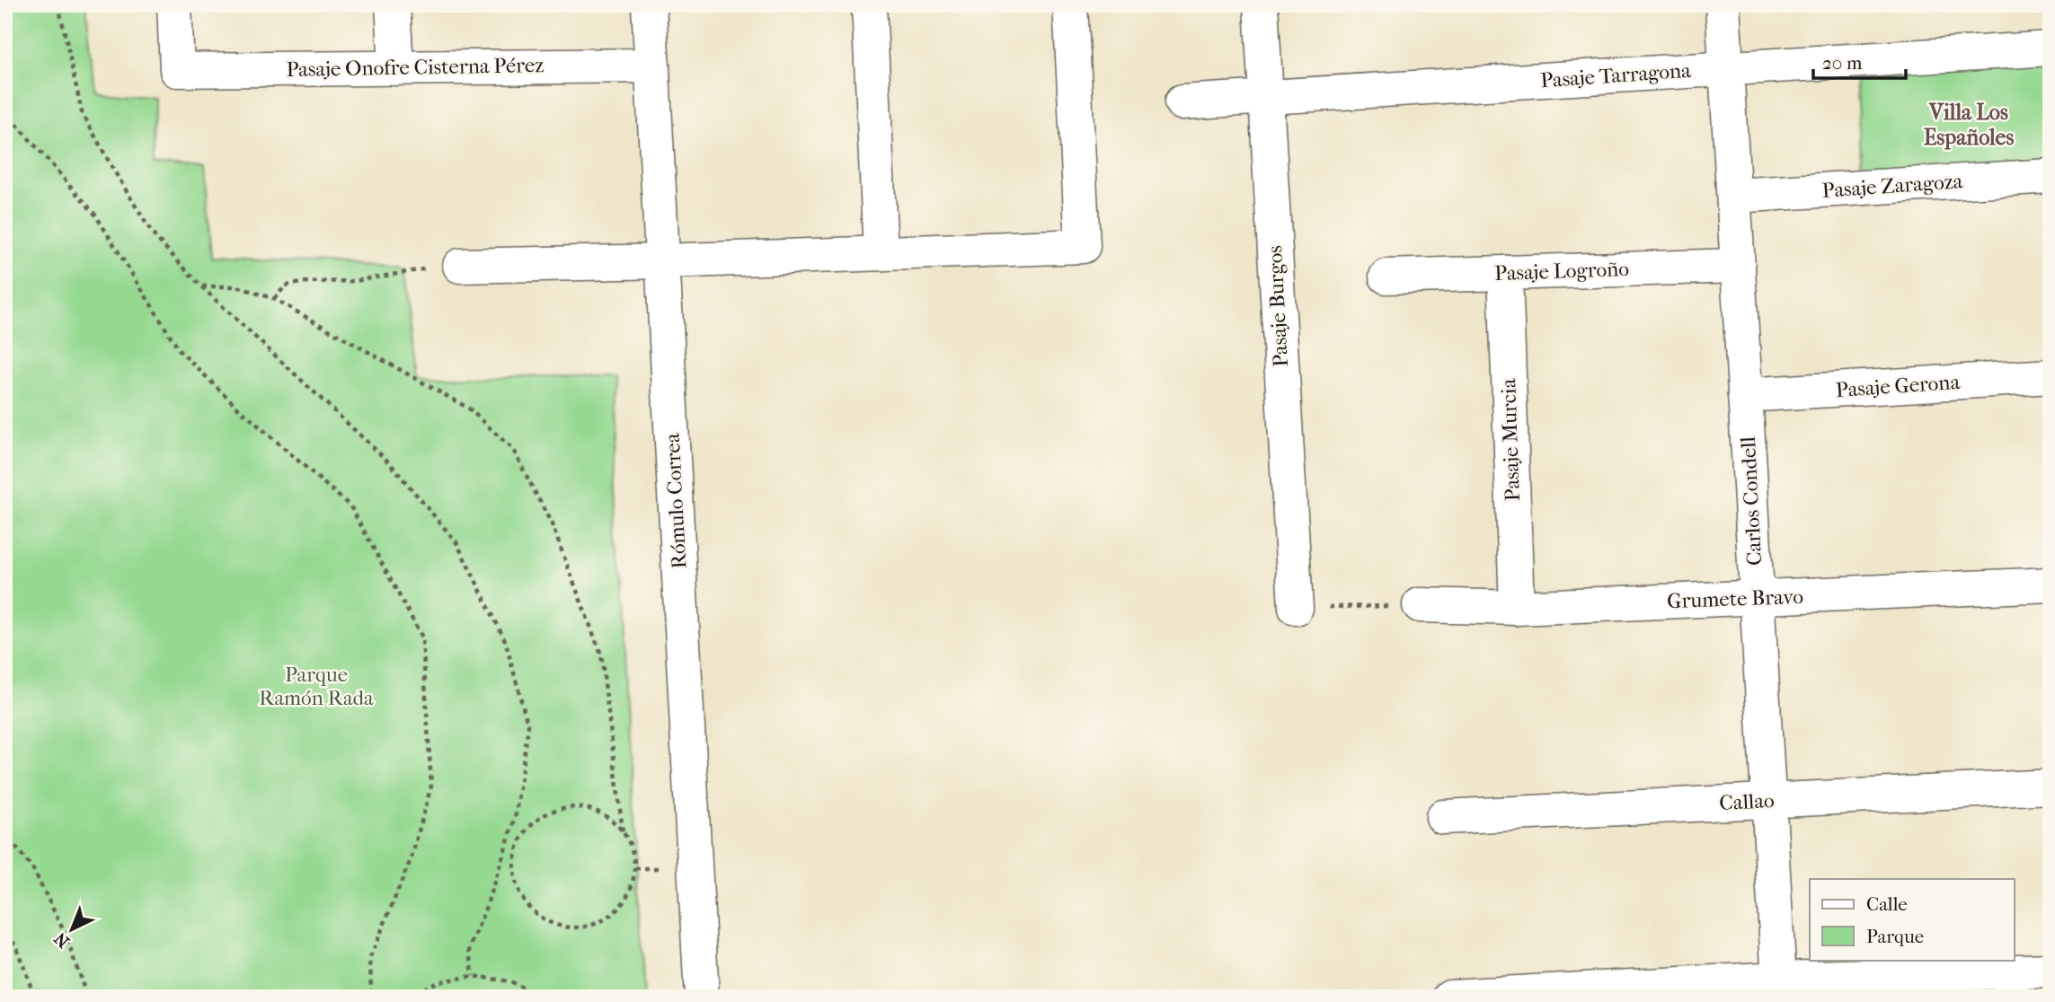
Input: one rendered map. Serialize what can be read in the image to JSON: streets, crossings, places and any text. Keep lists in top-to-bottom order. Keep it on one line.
{"streets":{"street":["Pasaje Onofre Cisterna Pérez","Pasaje Tarragona","Pasaje Zaragoza","Pasaje Logroño","Pasaje Burgos","Pasaje Gerona","Pasaje Murcia","Rómulo Correa","Carlos Condell","Grumete Bravo","Callao"]},"crossings":[["Pasaje Onofre Cisterna Pérez","Rómulo Correa"],["Pasaje Tarragona","Pasaje Burgos"],["Pasaje Tarragona","Carlos Condell"],["Pasaje Zaragoza","Carlos Condell"],["Pasaje Logroño","Pasaje Murcia"],["Pasaje Logroño","Carlos Condell"],["Pasaje Gerona","Carlos Condell"],["Pasaje Murcia","Grumete Bravo"],["Carlos Condell","Grumete Bravo"],["Carlos Condell","Callao"]],"districts":["Villa Los Españoles"],"parks":["Parque Ramón Rada"],"legend":["Calle","Parque"],"scale_bar":"20 m","north":"bottom left"}
